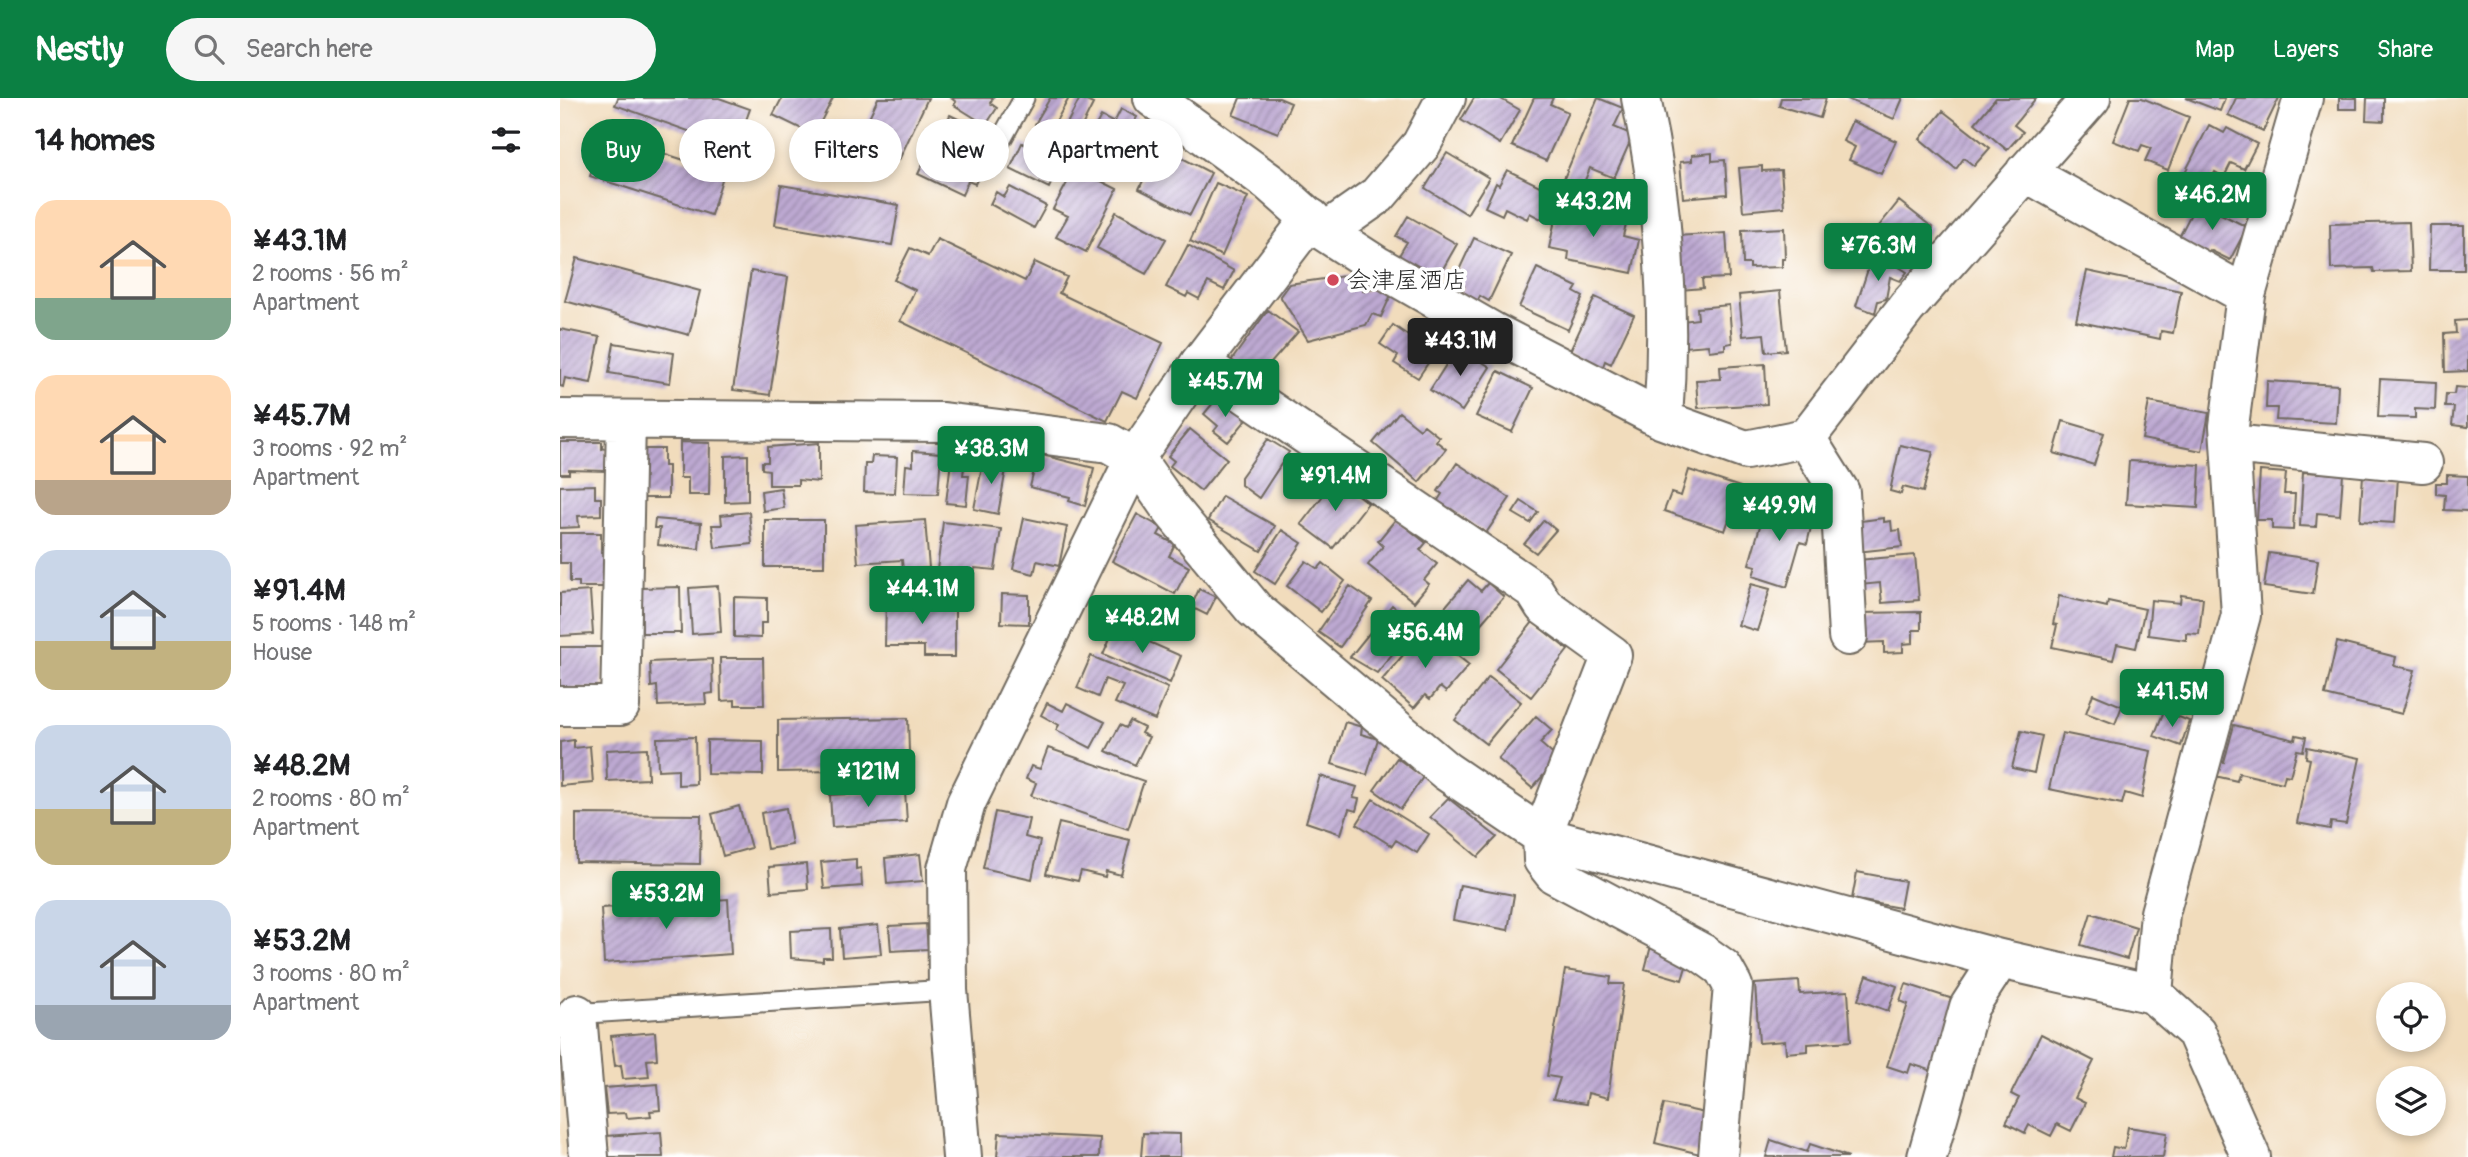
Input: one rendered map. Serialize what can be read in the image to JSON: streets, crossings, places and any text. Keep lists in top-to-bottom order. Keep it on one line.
{"places":["会津屋酒店"],"page":{"header":"Nestly","search":"Search here","nav":["Map","Layers","Share"],"heading":"14 homes","chip":["Buy","Rent","Filters","New","Apartment"],"price":["¥46.2M","¥43.2M","¥76.3M","¥43.1M","¥45.7M","¥38.3M","¥91.4M","¥49.9M","¥44.1M","¥48.2M","¥56.4M","¥41.5M","¥121M","¥53.2M"],"list":[{"name":"¥43.1M","note":"2 rooms · 56 m² · Apartment"},{"name":"¥45.7M","note":"3 rooms · 92 m² · Apartment"},{"name":"¥91.4M","note":"5 rooms · 148 m² · House"},{"name":"¥48.2M","note":"2 rooms · 80 m² · Apartment"},{"name":"¥53.2M","note":"3 rooms · 80 m² · Apartment"}]}}
